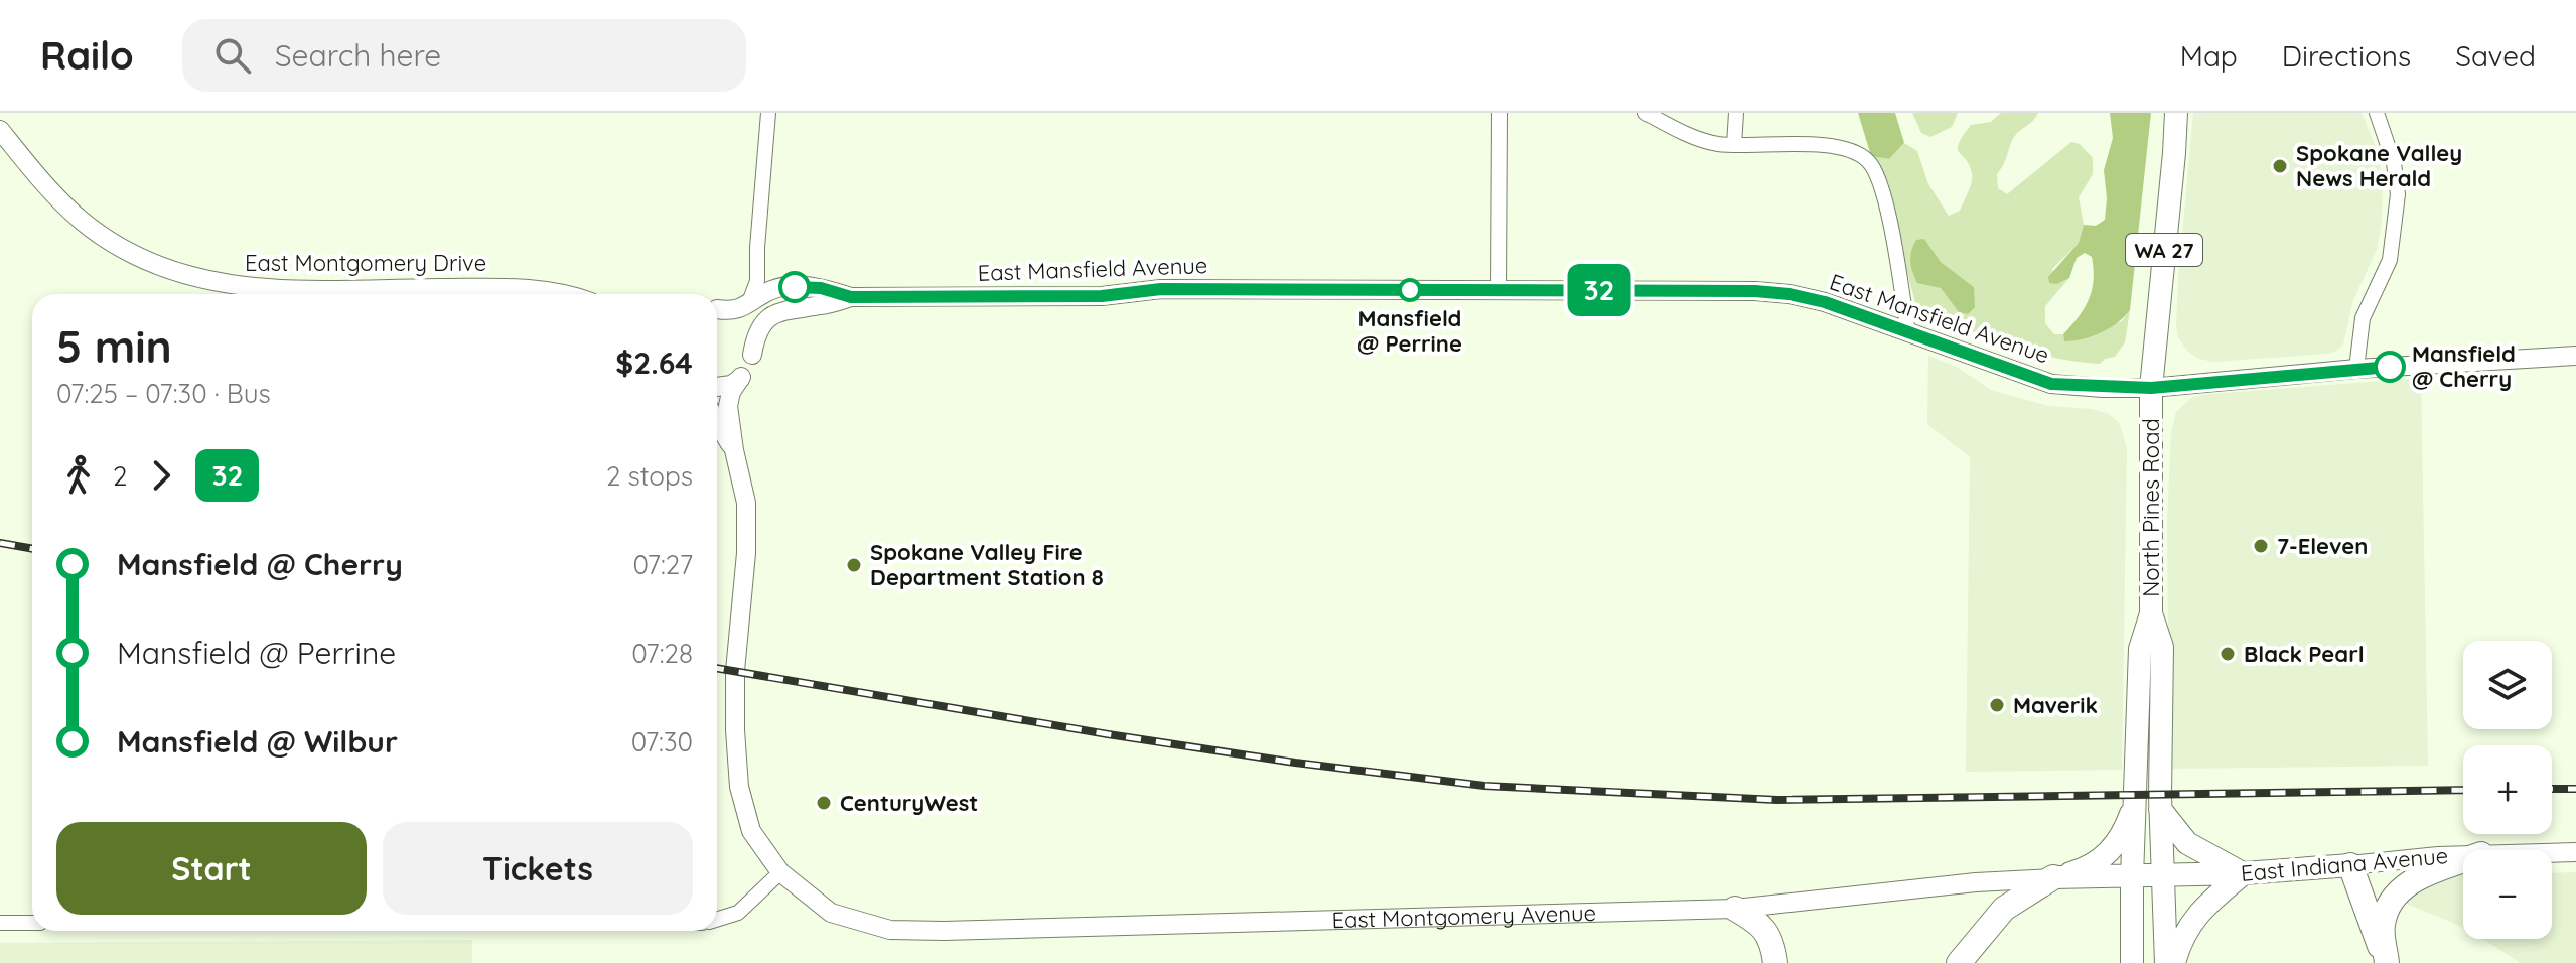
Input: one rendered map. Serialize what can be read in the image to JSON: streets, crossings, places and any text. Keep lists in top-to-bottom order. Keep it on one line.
{"streets":{"main road":["WA 27","East Montgomery Drive","East Mansfield Avenue","North Pines Road","East Indiana Avenue","East Montgomery Avenue"]},"crossings":[["East Mansfield Avenue","North Pines Road"],["North Pines Road","East Indiana Avenue"],["North Pines Road","East Montgomery Avenue"],["East Indiana Avenue","East Montgomery Avenue"]],"places":["Spokane Valley News Herald","Mansfield @ Perrine","Mansfield @ Cherry","7-Eleven","Spokane Valley Fire Department Station 8","Black Pearl","Maverik","CenturyWest"],"lines":["bus line 32"],"page":{"header":"Railo","search":"Search here","nav":["Map","Directions","Saved"],"on_map":"32","heading":["5 min","07:25 – 07:30 · Bus","$2.64"],"legs":["2","32","2 stops"],"list":[{"name":"Mansfield @ Cherry","value":"07:27"},{"name":"Mansfield @ Perrine","value":"07:28"},{"name":"Mansfield @ Wilbur","value":"07:30"}],"map_buttons":["+","−"],"buttons":["Start","Tickets"]}}
